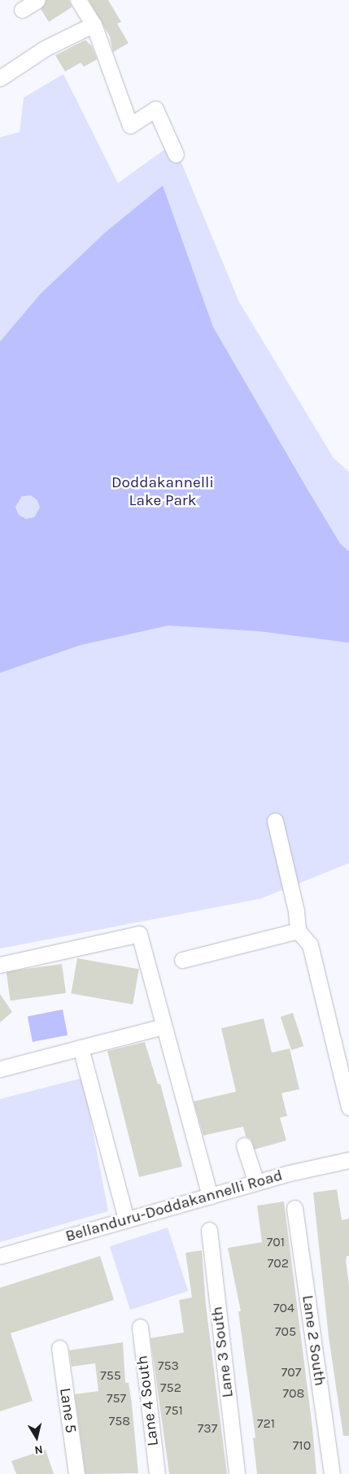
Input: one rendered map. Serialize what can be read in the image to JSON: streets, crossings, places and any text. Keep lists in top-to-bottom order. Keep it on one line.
{"streets":{"street":["Bellanduru-Doddakannelli Road","Lane 2 South","Lane 3 South","Lane 4 South","Lane 5"]},"parks":["Doddakannelli Lake Park"],"house_numbers":["701","702","704","705","753","707","755","752","708","757","751","758","721","737","710"],"north":"bottom"}
